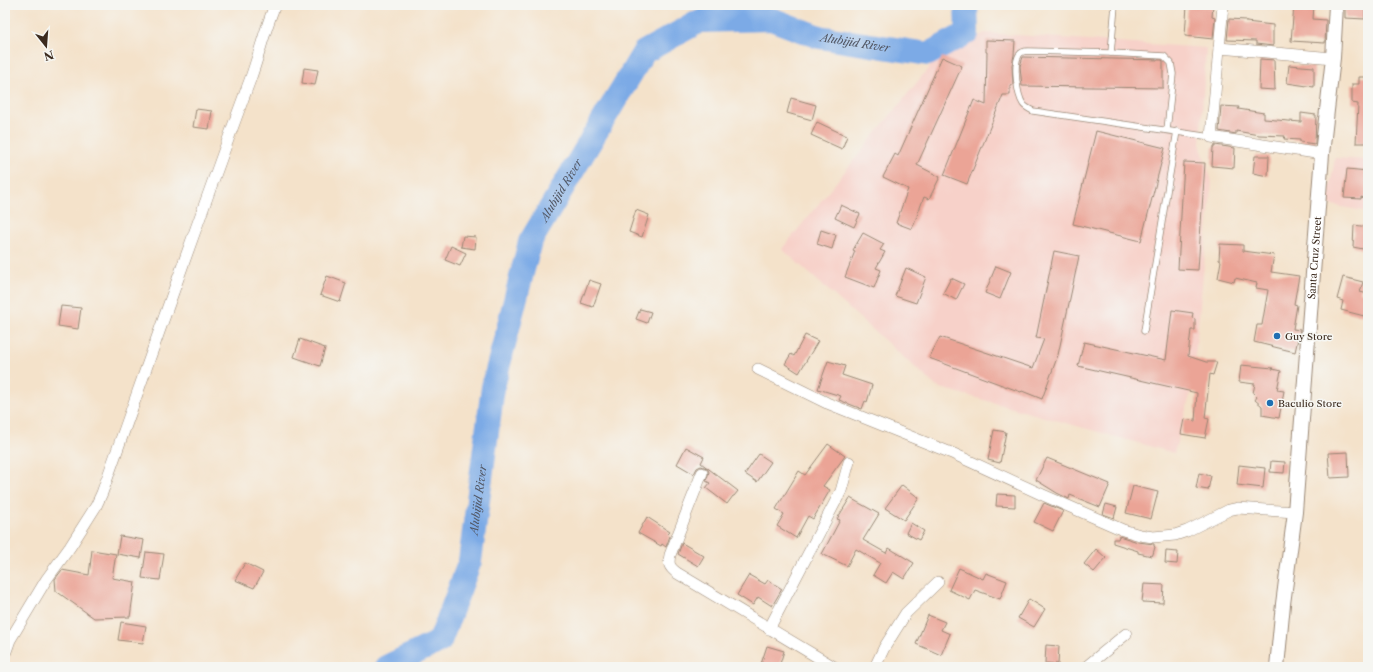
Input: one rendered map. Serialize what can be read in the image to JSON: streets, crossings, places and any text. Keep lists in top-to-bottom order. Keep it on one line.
{"streets":{"street":["Santa Cruz Street"]},"water":["Alubijid River"],"places":["Guy Store","Baculio Store"],"north":"bottom"}
